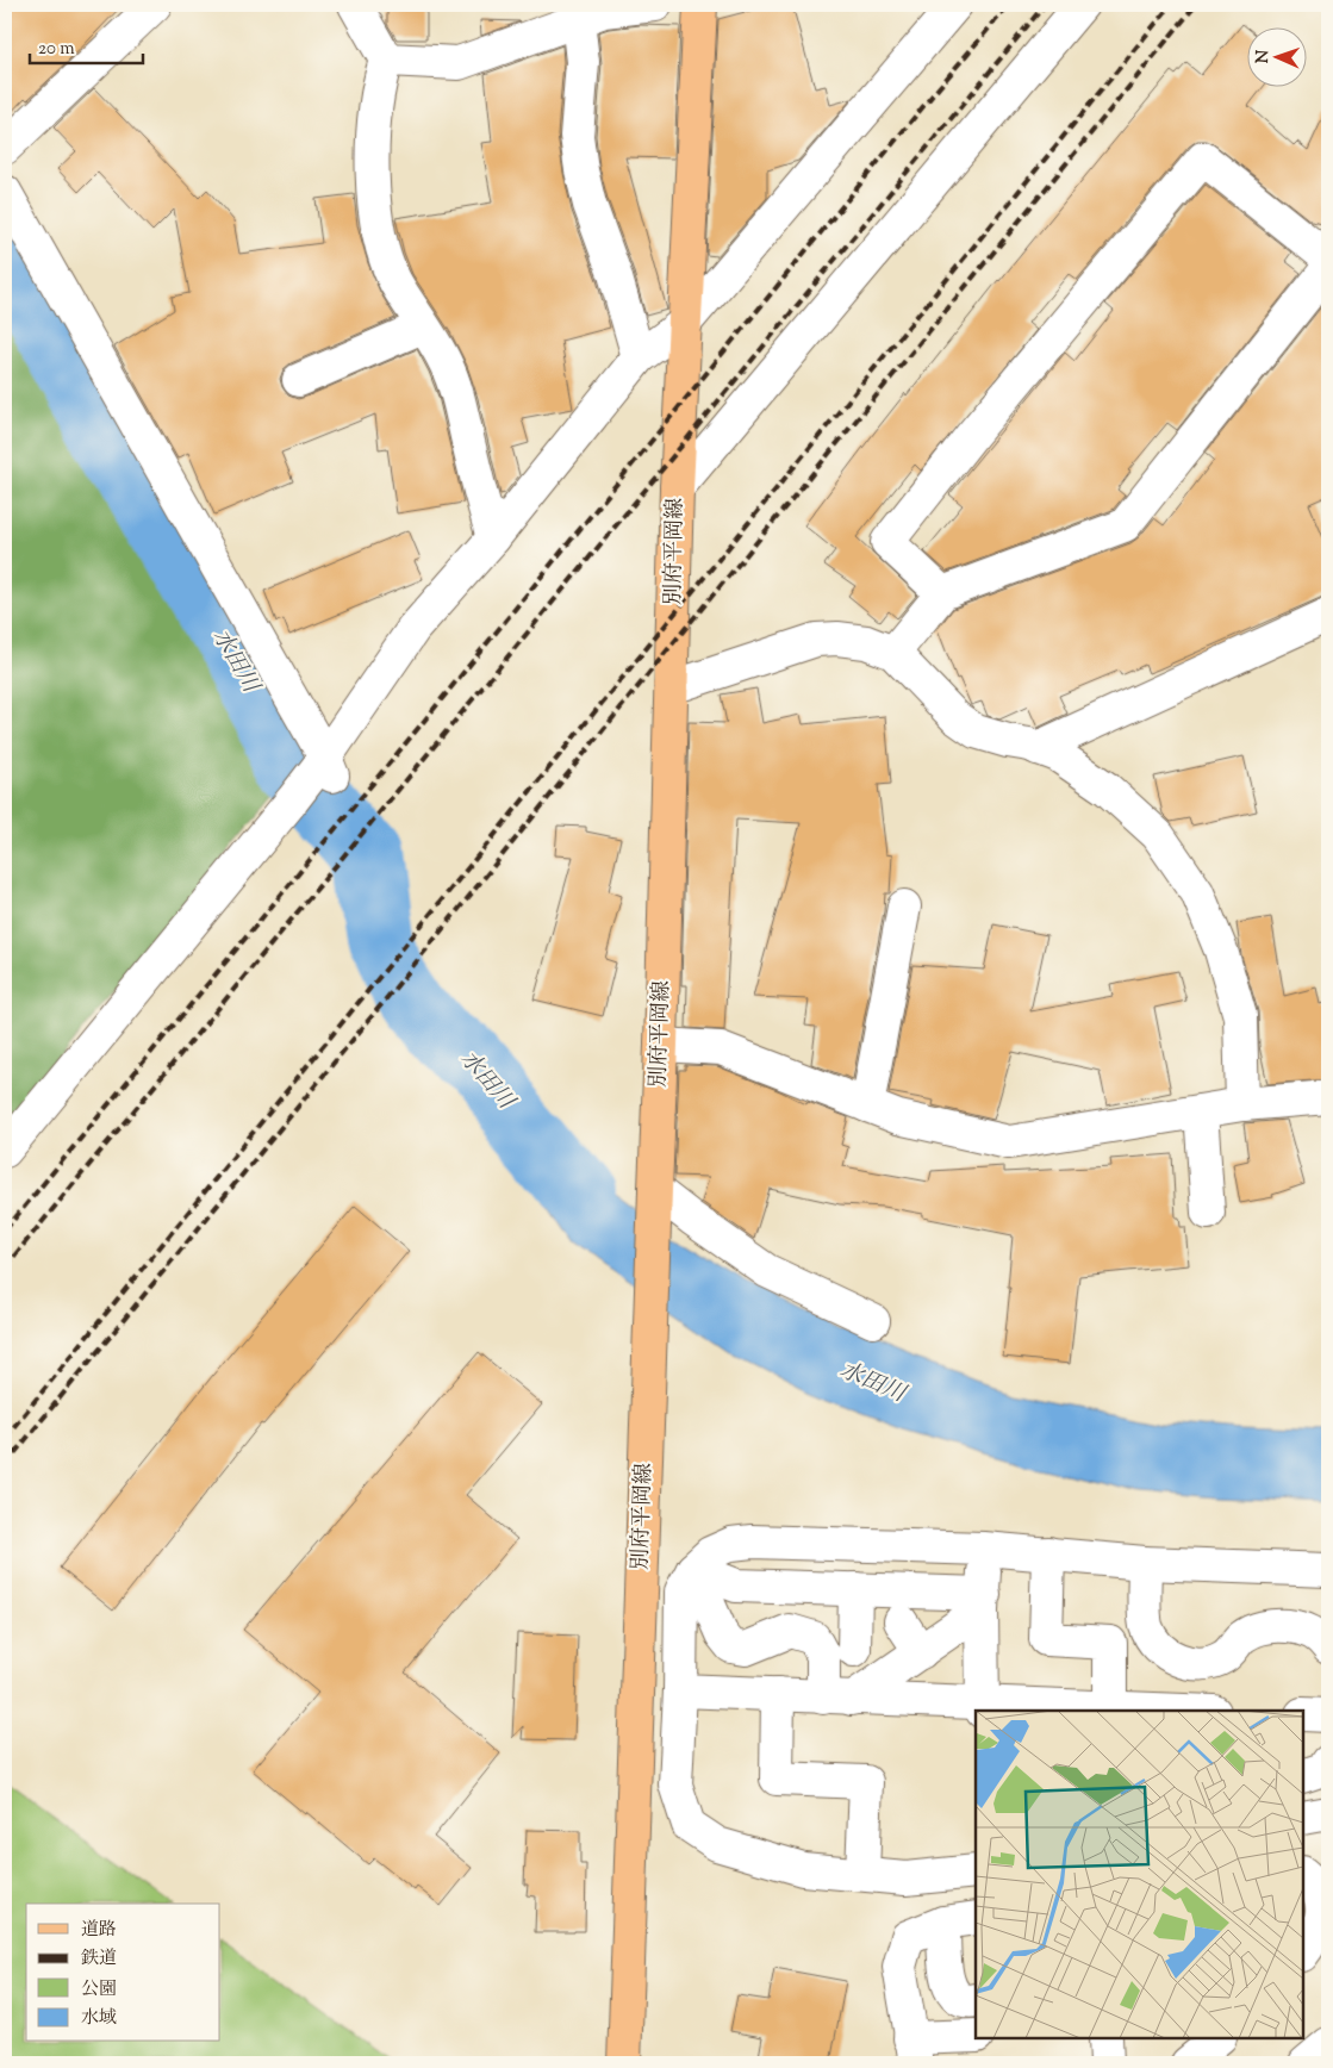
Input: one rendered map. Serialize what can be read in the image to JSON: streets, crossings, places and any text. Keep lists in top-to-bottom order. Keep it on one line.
{"streets":{"main road":["別府平岡線"]},"water":["水田川"],"legend":["道路","鉄道","公園","水域"],"scale_bar":"20 m","north":"left"}
